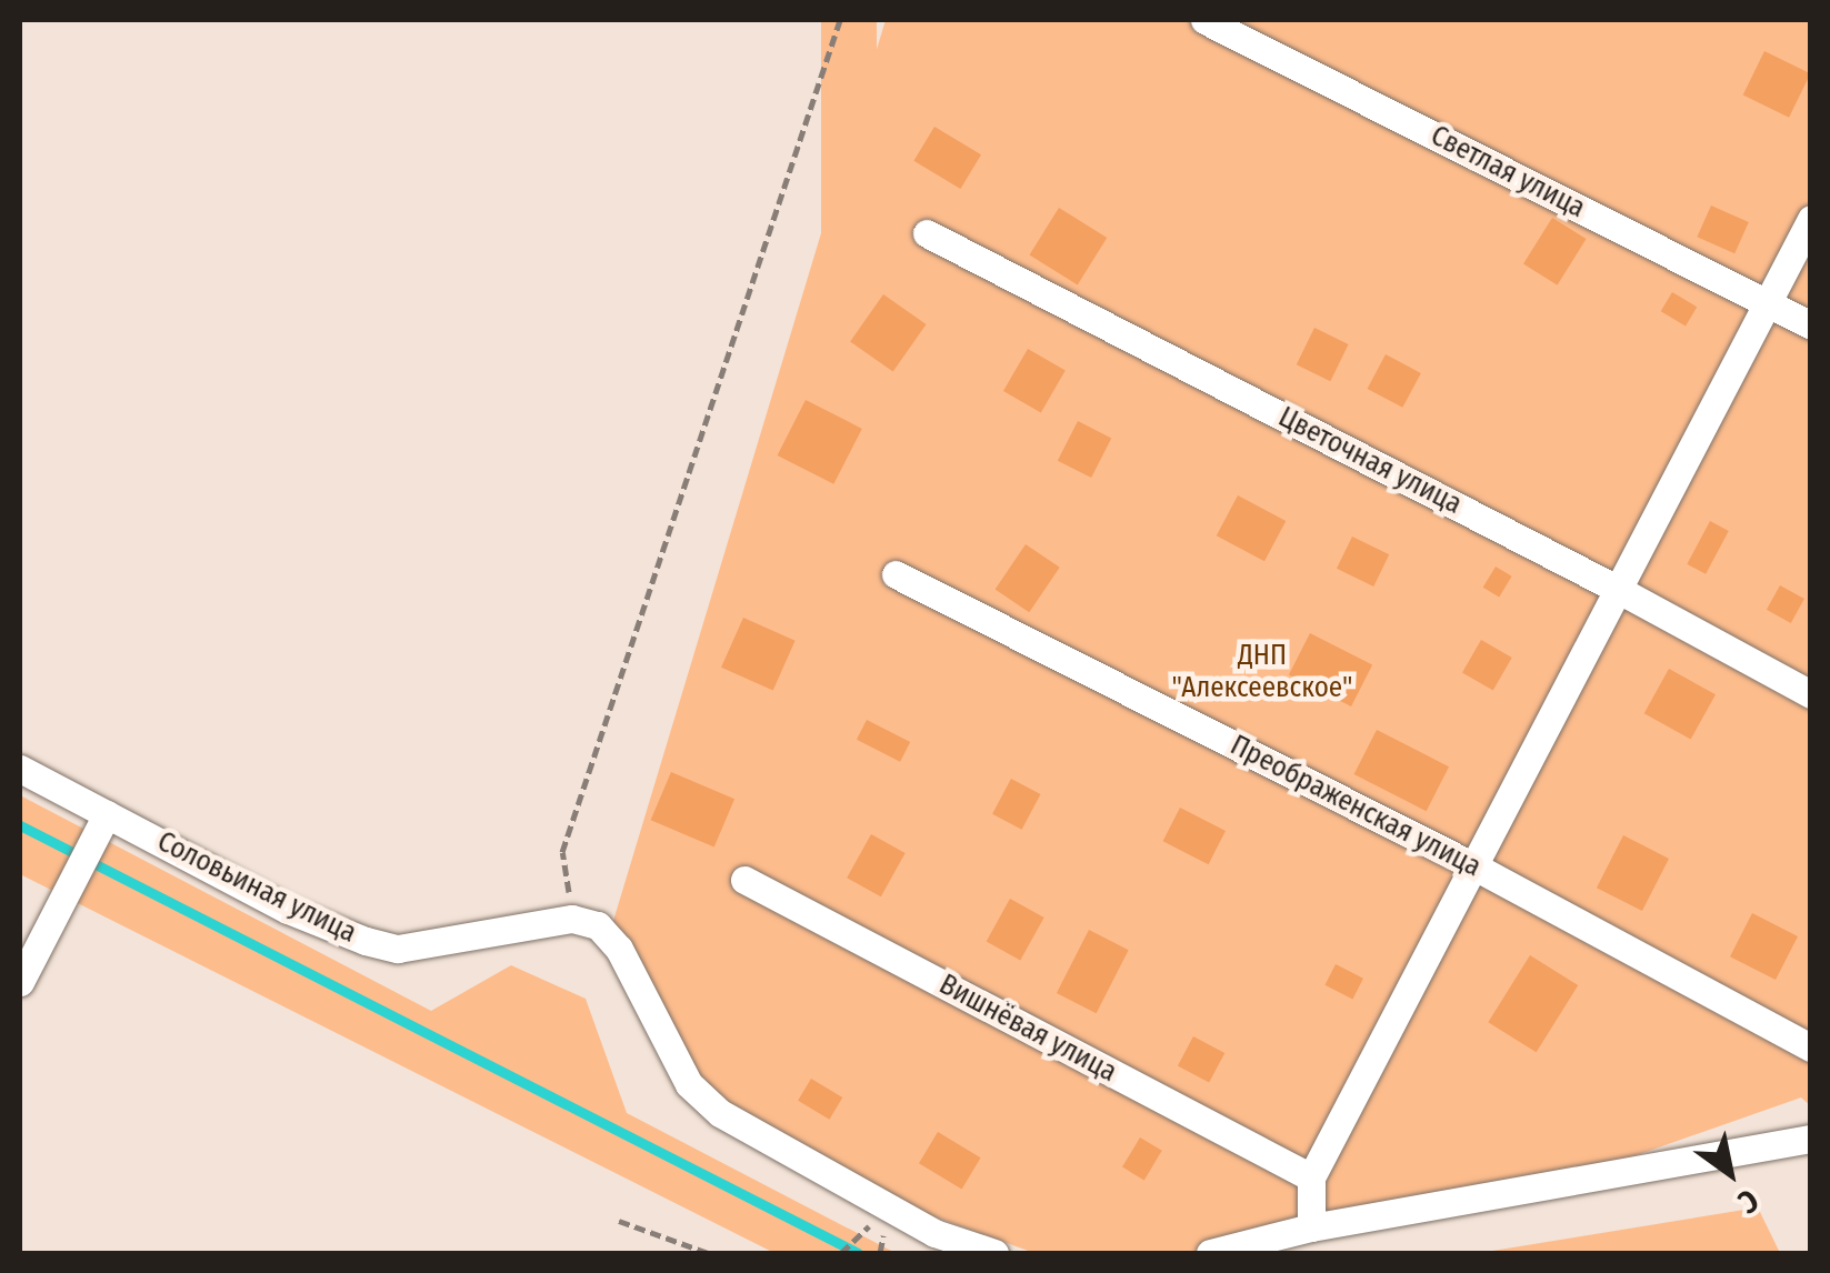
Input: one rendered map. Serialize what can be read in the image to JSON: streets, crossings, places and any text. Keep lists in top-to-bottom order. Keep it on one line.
{"streets":{"street":["Светлая улица","Цветочная улица","Преображенская улица","Соловьиная улица","Вишнёвая улица"]},"parks":["ДНП \"Алексеевское\""],"north":"bottom right"}
